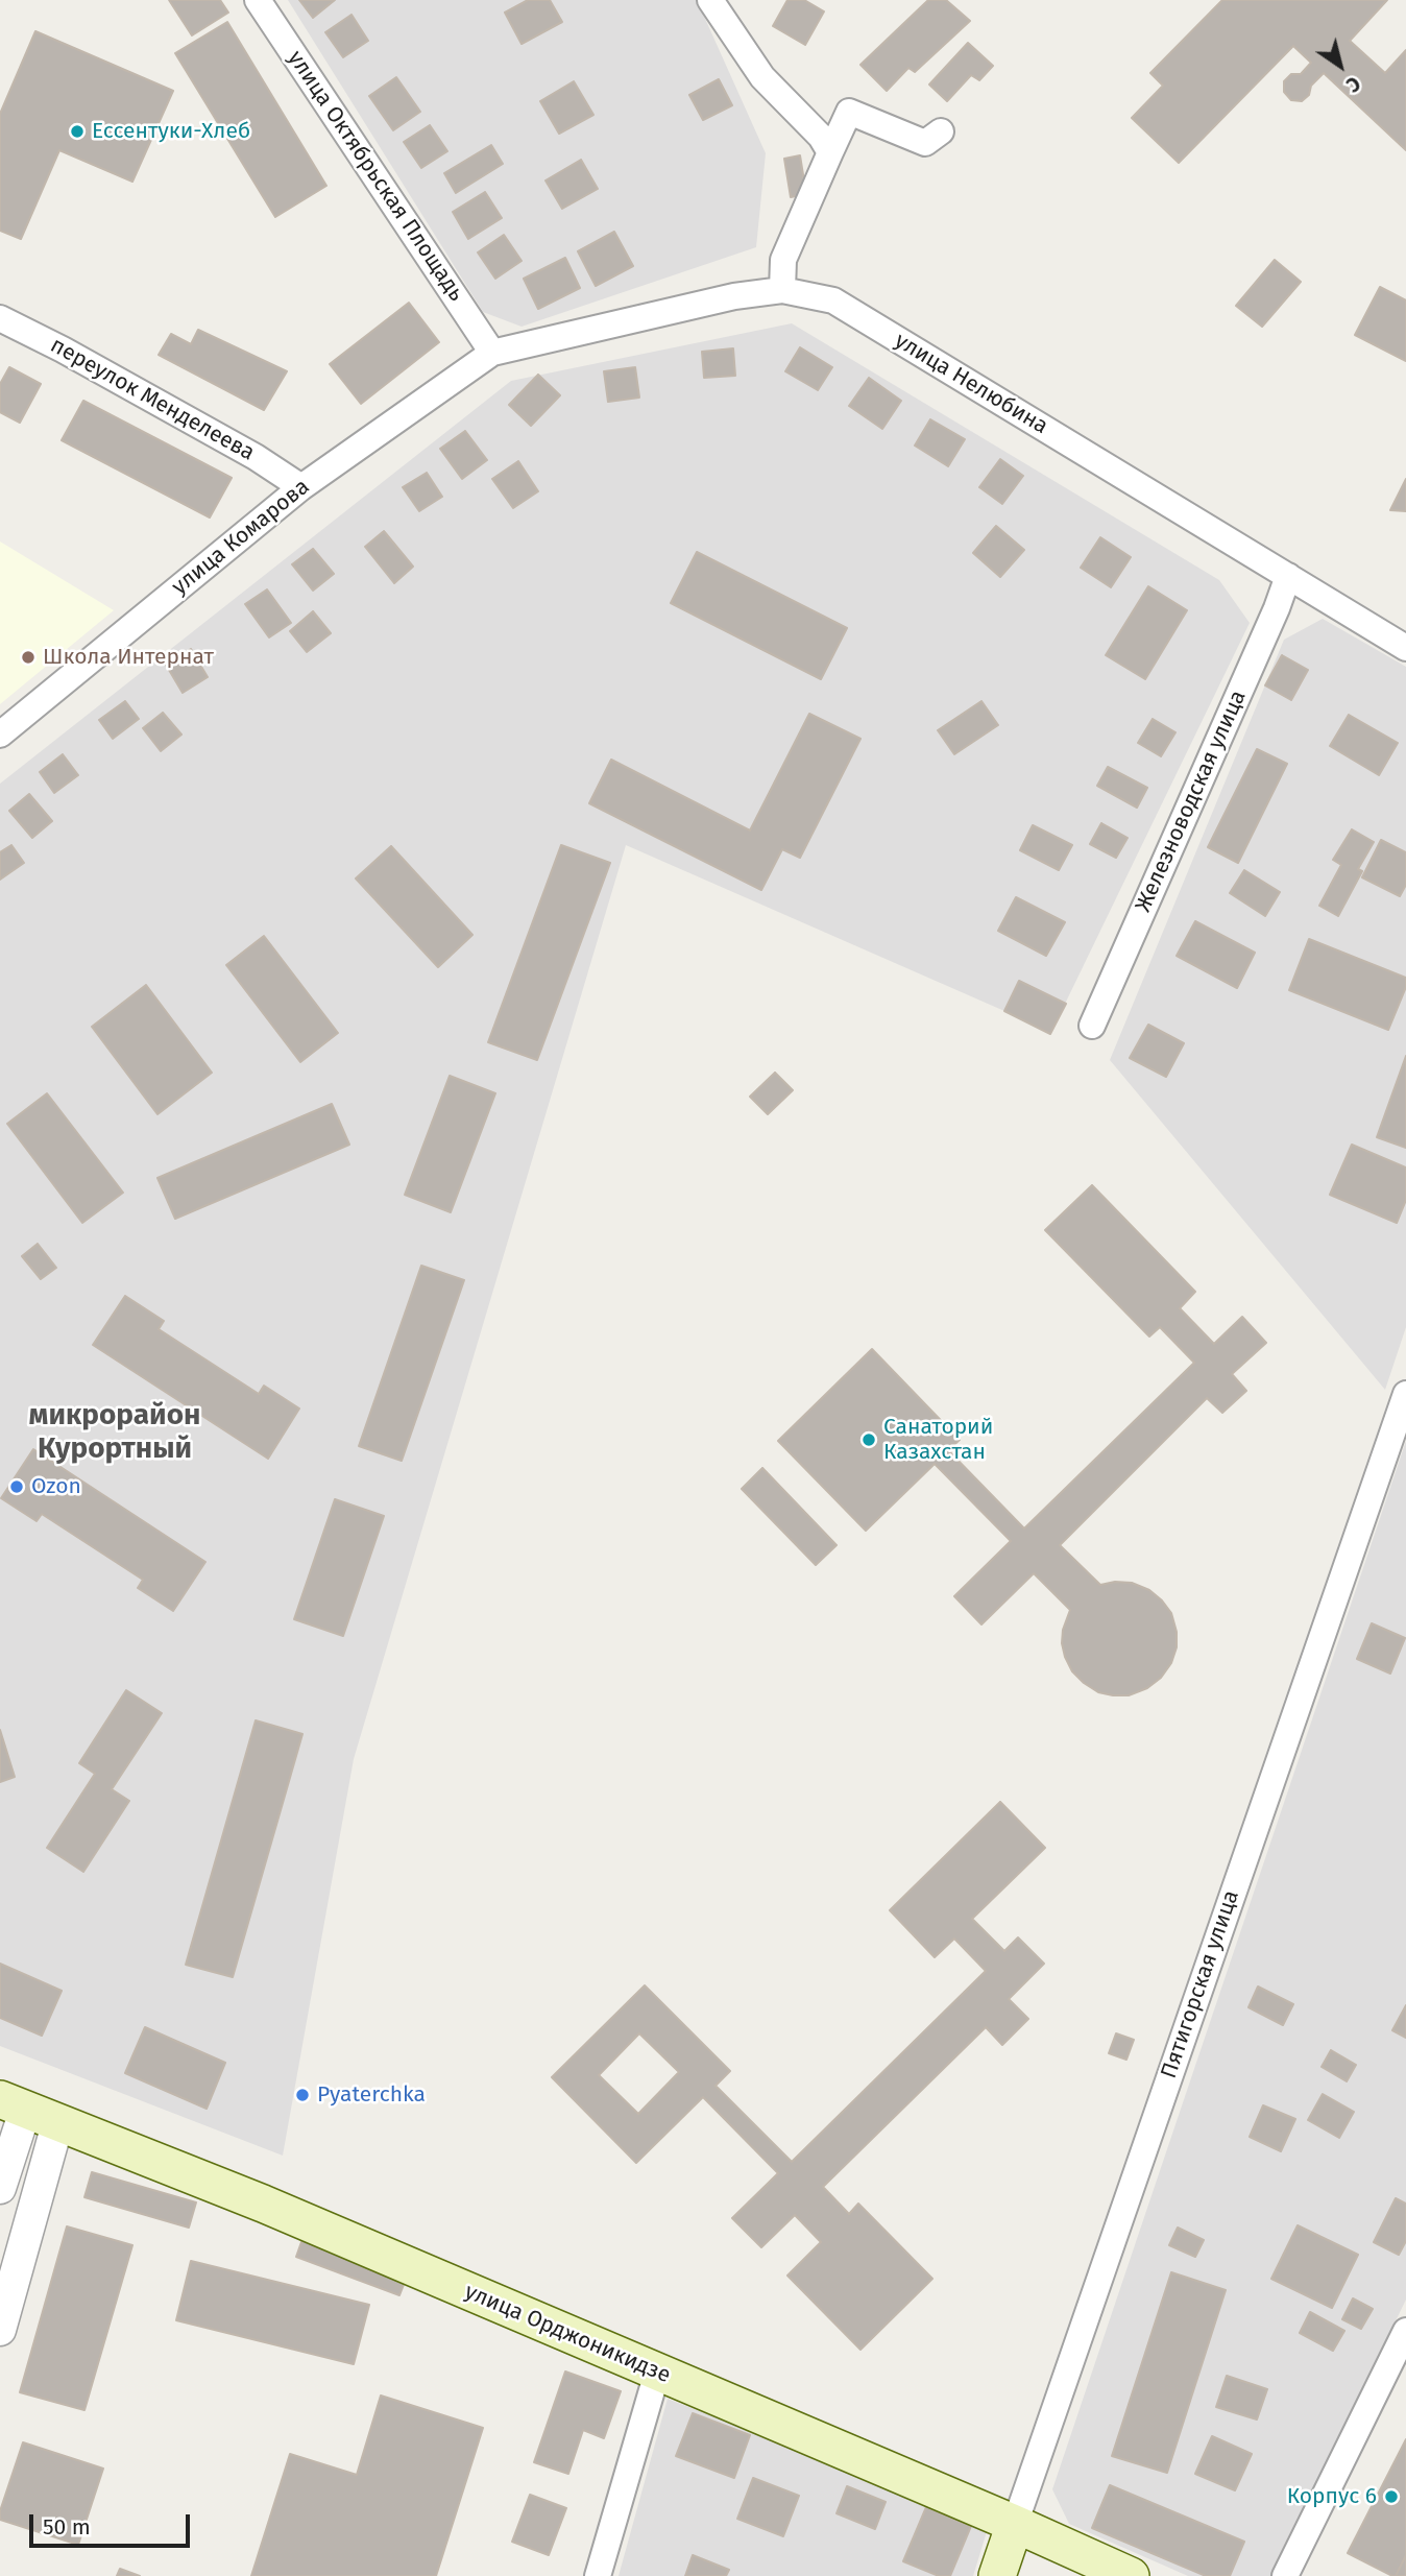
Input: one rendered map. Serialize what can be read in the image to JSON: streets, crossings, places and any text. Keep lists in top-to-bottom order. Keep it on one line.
{"streets":{"main road":["Пятигорская улица","улица Орджоникидзе"],"street":["улица Октябрьская Площадь","улица Нелюбина","переулок Менделеева","улица Комарова","Железноводская улица"]},"crossings":[["улица Октябрьская Площадь","улица Нелюбина"],["улица Октябрьская Площадь","улица Комарова"],["улица Нелюбина","улица Комарова"],["улица Нелюбина","Железноводская улица"],["переулок Менделеева","улица Комарова"],["Пятигорская улица","улица Орджоникидзе"]],"districts":["микрорайон Курортный"],"places":["Ессентуки-Хлеб","Школа Интернат","Санаторий Казахстан","Ozon","Pyaterchka","Корпус 6"],"scale_bar":"50 m","north":"bottom right"}
